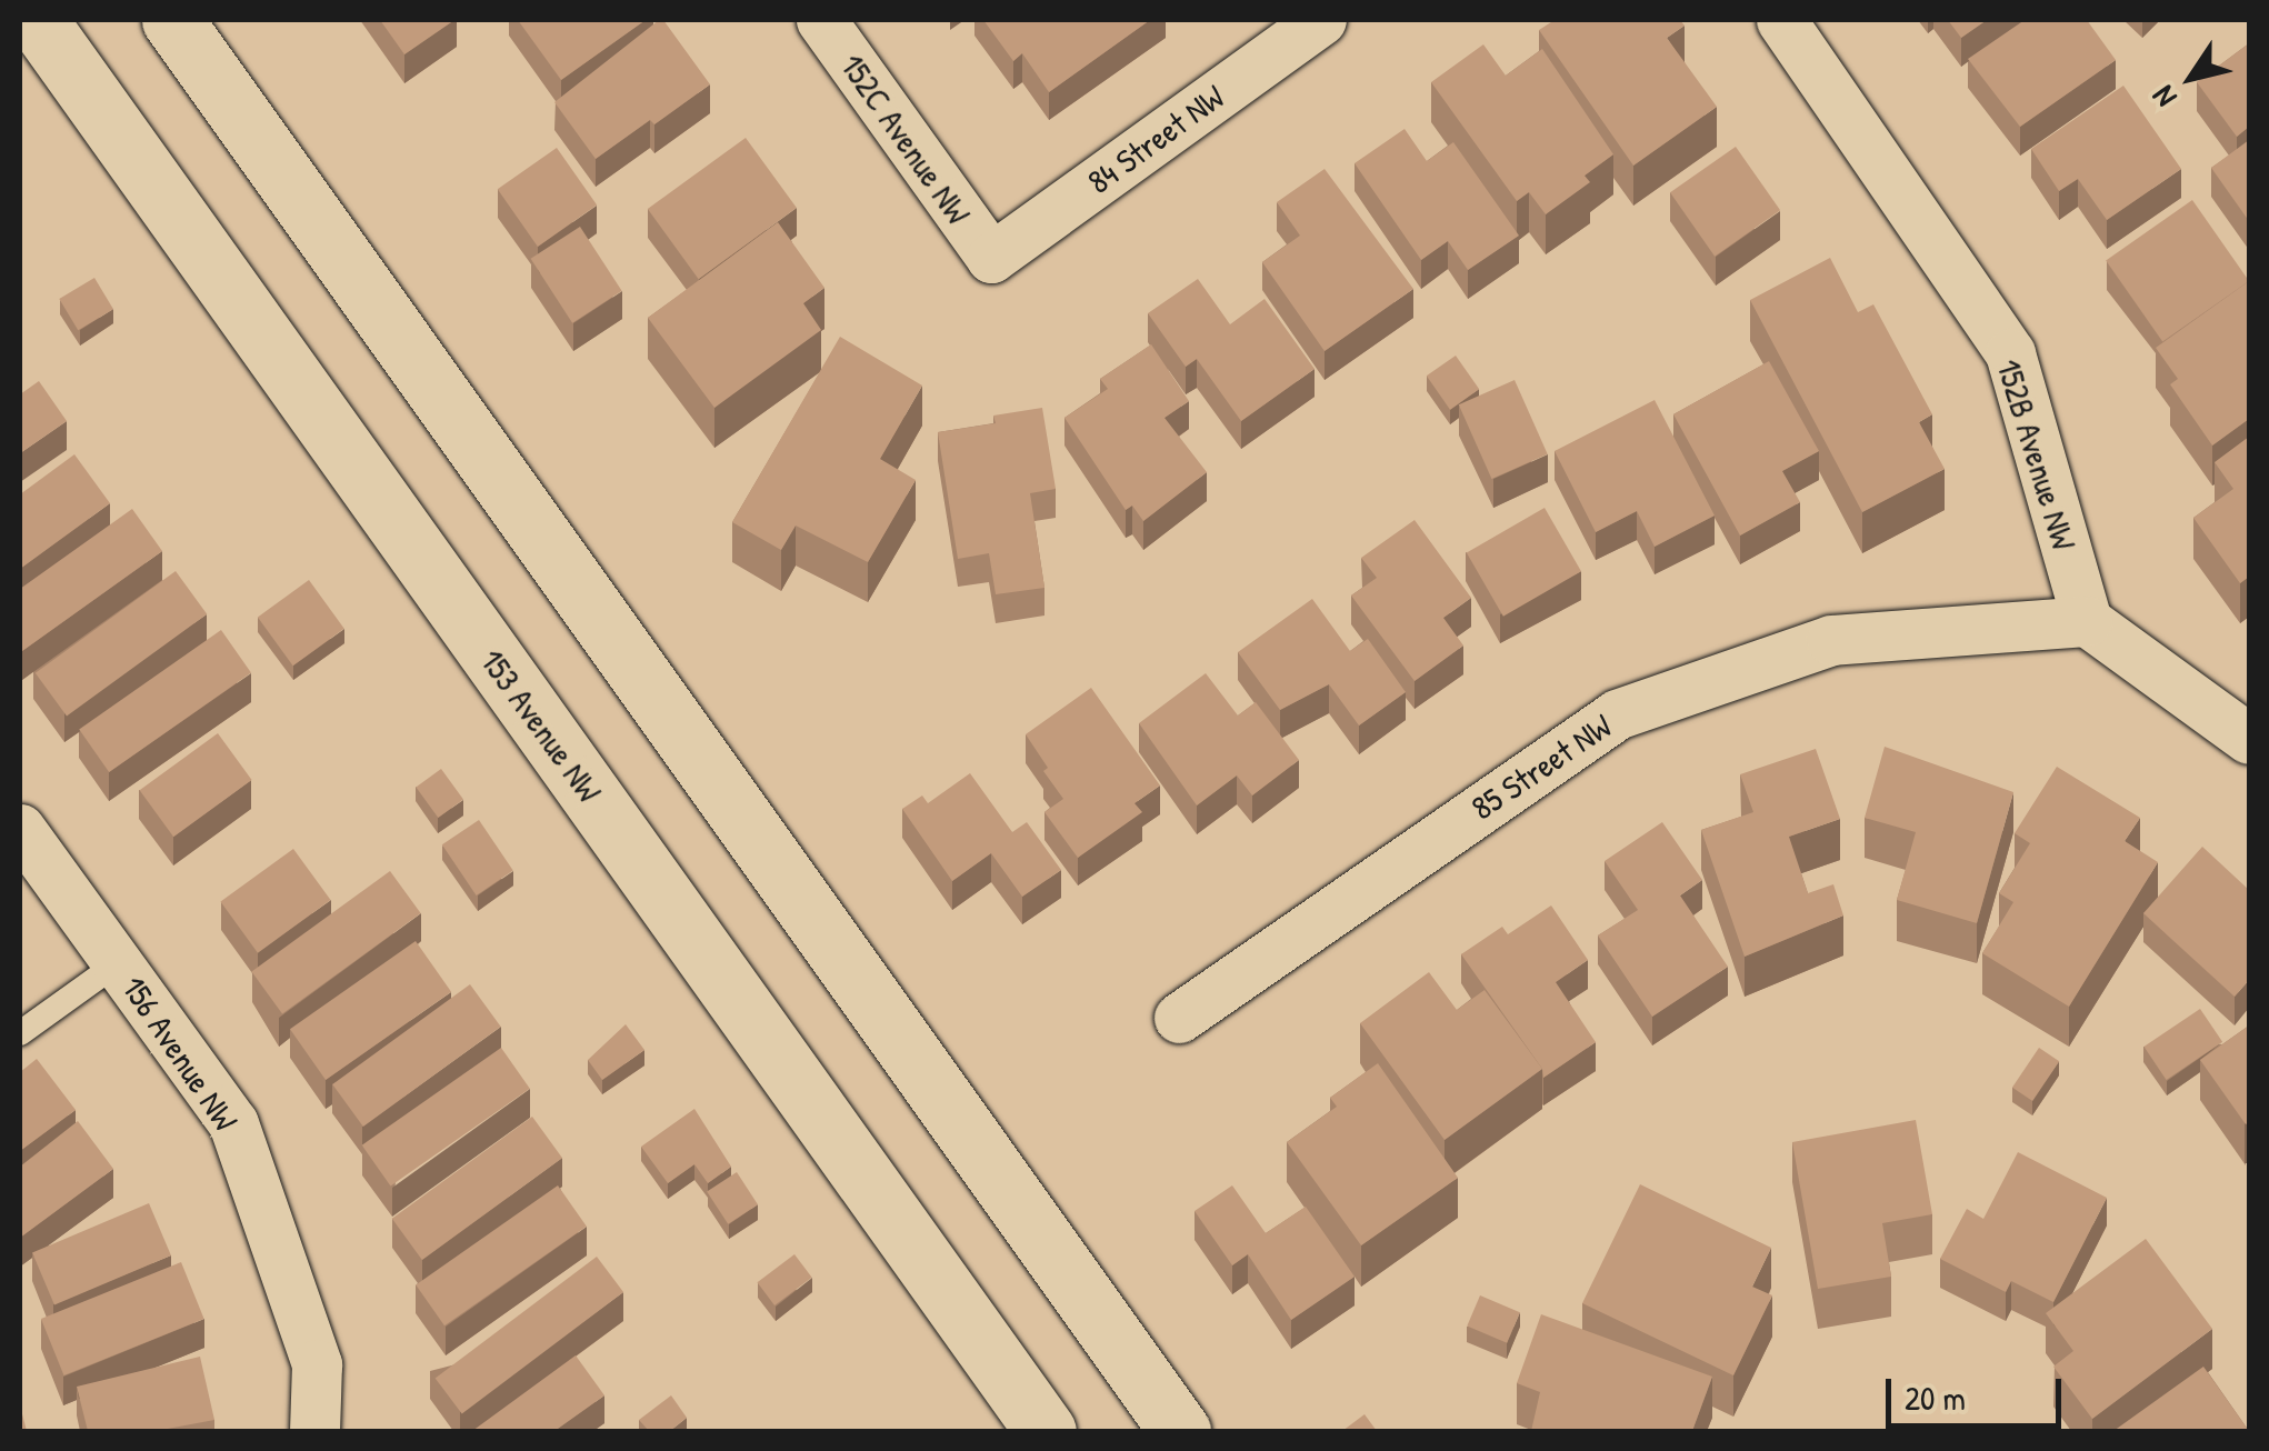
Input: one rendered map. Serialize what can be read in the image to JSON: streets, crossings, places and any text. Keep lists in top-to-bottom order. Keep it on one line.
{"streets":{"main road":["153 Avenue NW"],"street":["152C Avenue NW","84 Street NW","152B Avenue NW","85 Street NW","156 Avenue NW"]},"crossings":[["152C Avenue NW","84 Street NW"],["152B Avenue NW","85 Street NW"]],"scale_bar":"20 m","north":"bottom left"}
